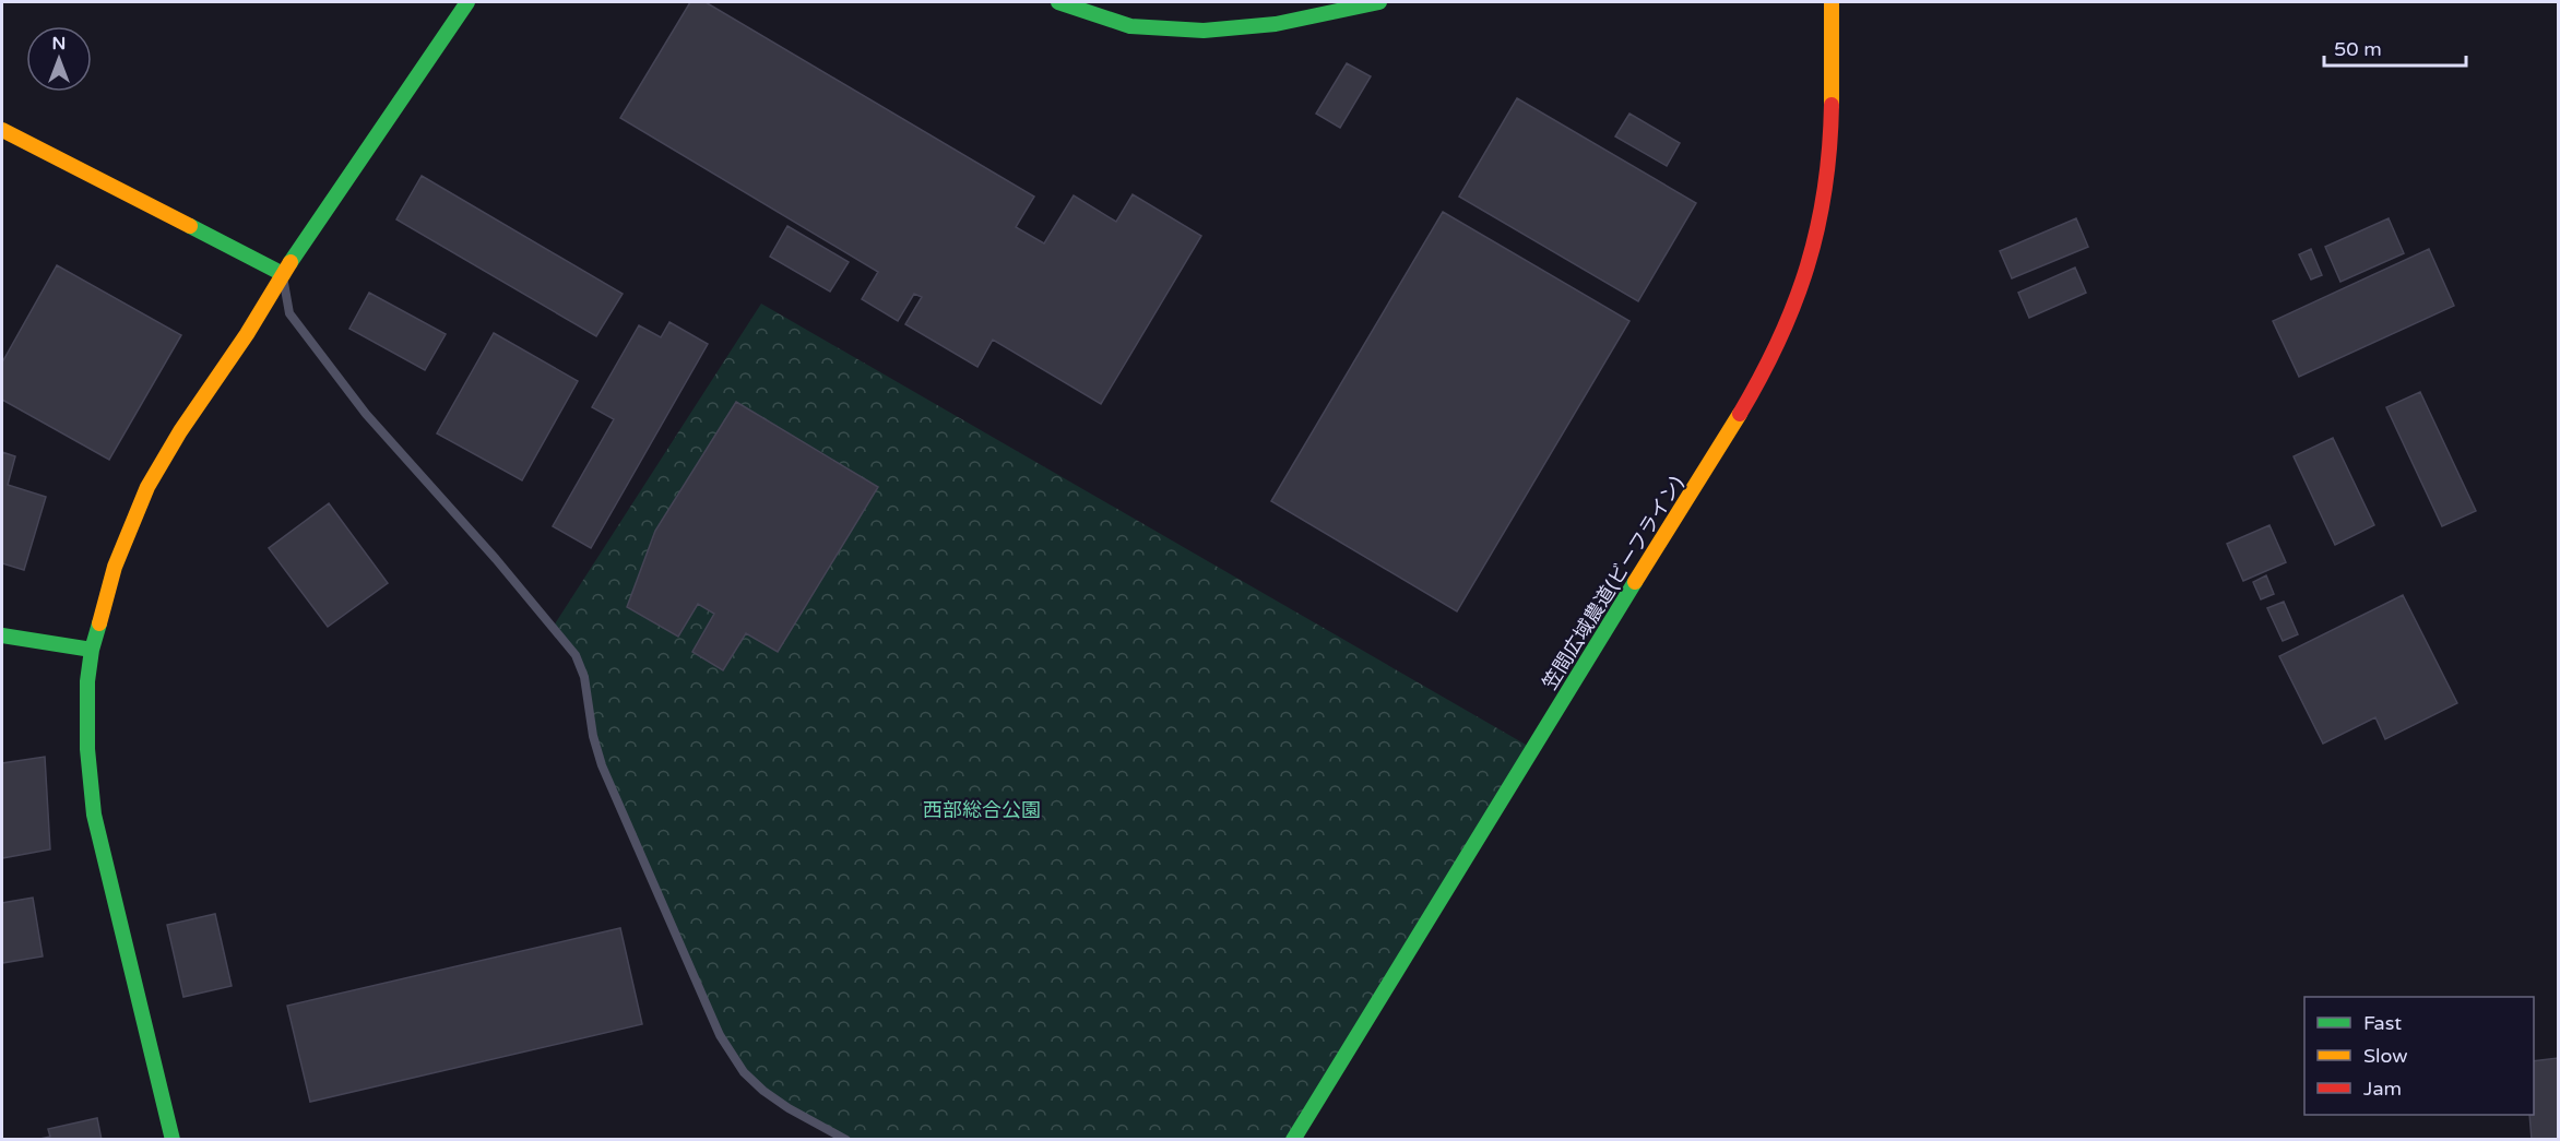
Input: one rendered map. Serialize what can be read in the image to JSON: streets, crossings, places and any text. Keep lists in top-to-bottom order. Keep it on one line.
{"streets":{"street":["笠間広域農道(ビーフライン)"]},"parks":["西部総合公園"],"legend":["Fast","Slow","Jam"],"scale_bar":"50 m","north":"top"}
